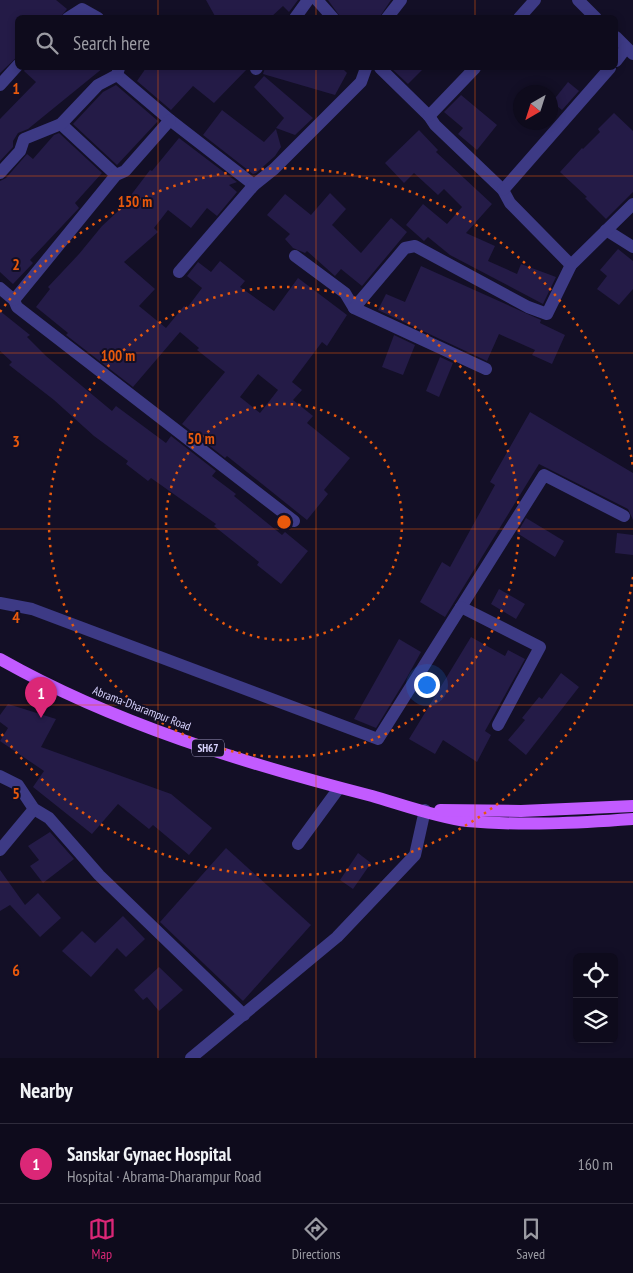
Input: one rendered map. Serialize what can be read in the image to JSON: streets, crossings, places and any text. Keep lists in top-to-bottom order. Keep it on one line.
{"streets":{"main road":["Abrama-Dharampur Road","SH67"]},"crossings":[["Abrama-Dharampur Road","SH67"]],"north":"bottom left","page":{"search":"Search here","pins":"1","heading":"Nearby","list":[{"mark":"1","name":"Sanskar Gynaec Hospital","note":"Hospital · Abrama-Dharampur Road","value":"160 m"}],"nav":["Map","Directions","Saved"]},"grid":{"rows":["1","2","3","4","5","6"]},"rings":["150 m","100 m","50 m"]}
